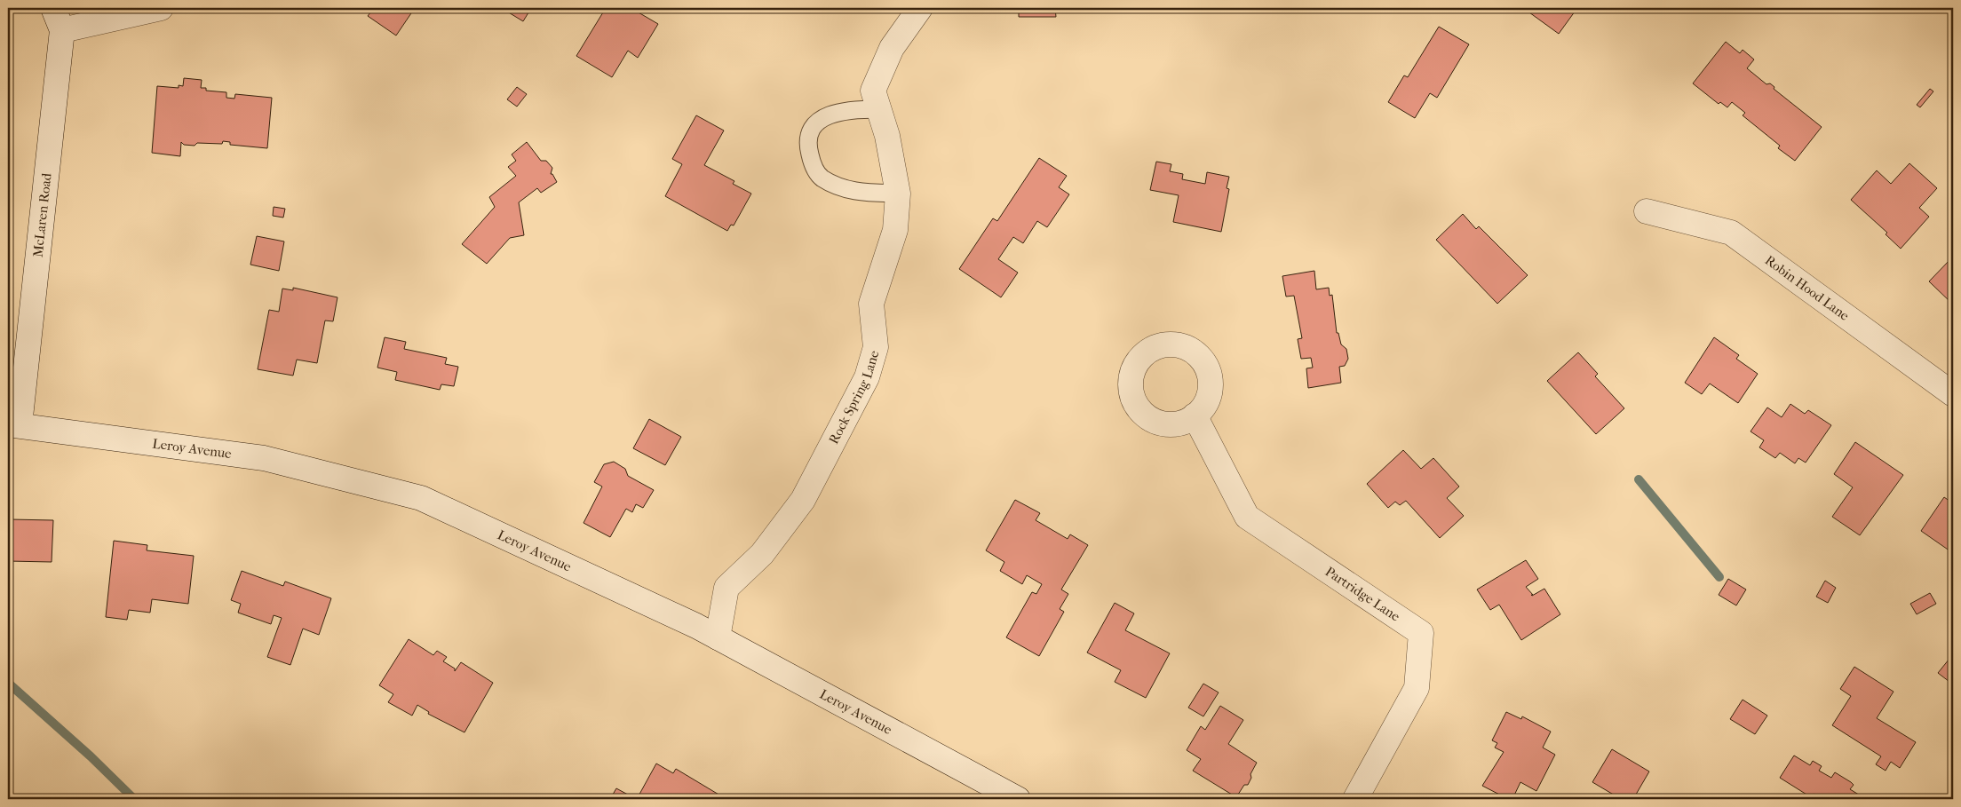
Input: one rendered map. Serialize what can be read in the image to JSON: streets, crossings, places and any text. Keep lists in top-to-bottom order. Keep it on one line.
{"streets":{"street":["McLaren Road","Robin Hood Lane","Rock Spring Lane","Leroy Avenue","Partridge Lane"]},"crossings":[["McLaren Road","Leroy Avenue"],["Rock Spring Lane","Leroy Avenue"]]}
